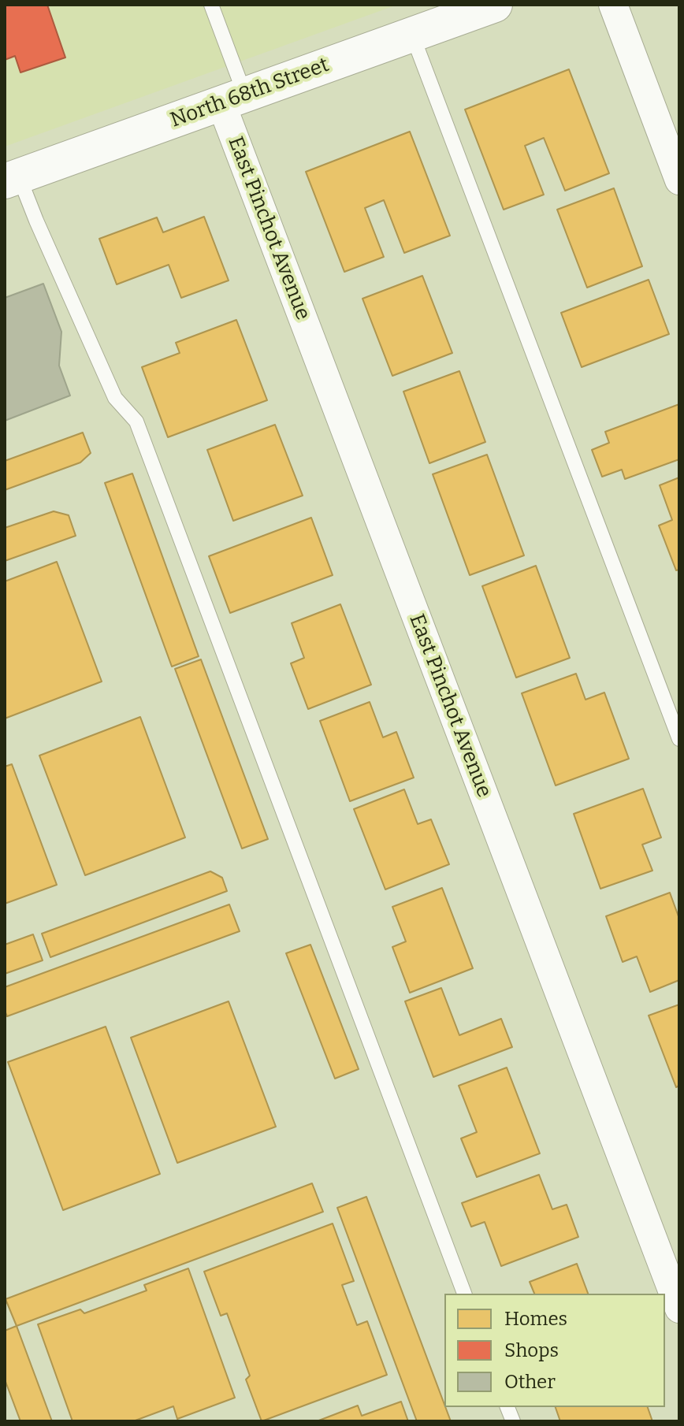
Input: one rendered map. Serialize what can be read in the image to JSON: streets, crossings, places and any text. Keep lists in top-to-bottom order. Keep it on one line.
{"streets":{"main road":["North 68th Street"],"street":["East Pinchot Avenue"]},"crossings":[["North 68th Street","East Pinchot Avenue"]],"legend":["Homes","Shops","Other"]}
